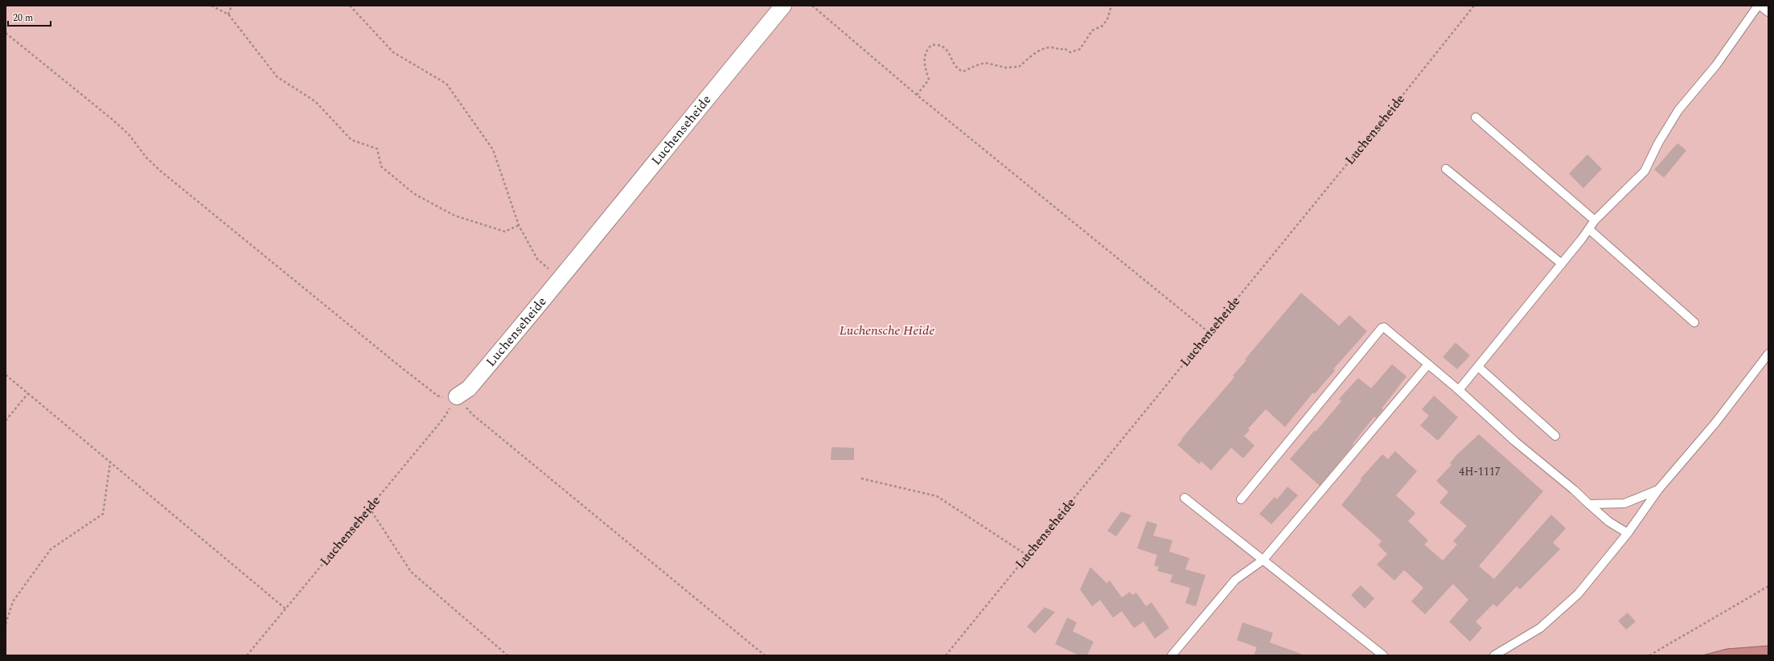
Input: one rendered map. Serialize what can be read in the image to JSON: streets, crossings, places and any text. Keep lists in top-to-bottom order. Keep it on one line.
{"streets":{"street":["Luchenseheide"]},"parks":["Luchensche Heide"],"house_numbers":["4H-1117"],"scale_bar":"20 m"}
